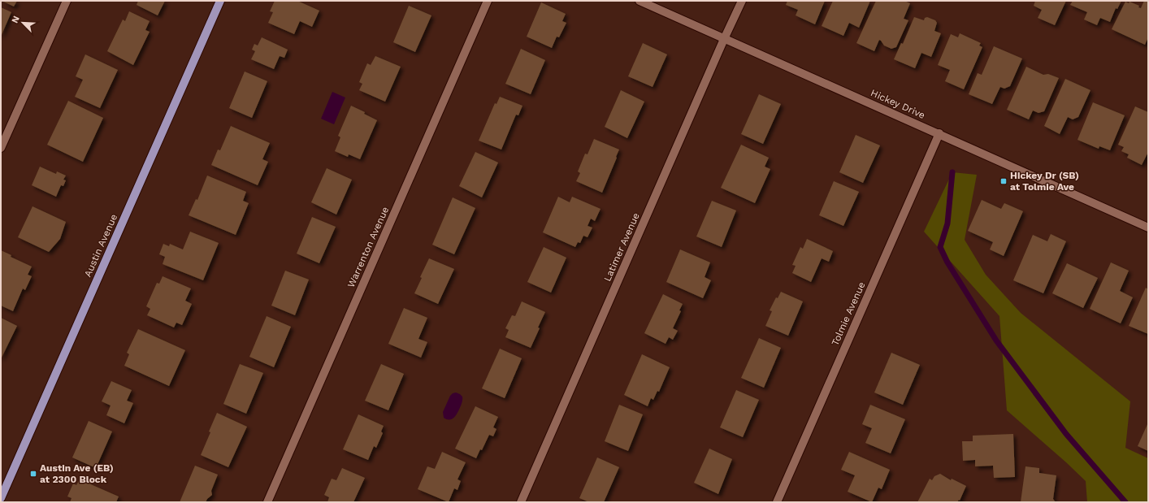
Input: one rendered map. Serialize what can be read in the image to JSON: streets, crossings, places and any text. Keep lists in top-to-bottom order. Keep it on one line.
{"streets":{"main road":["Austin Avenue"],"street":["Hickey Drive","Warrenton Avenue","Latimer Avenue","Tolmie Avenue"]},"crossings":[["Hickey Drive","Latimer Avenue"],["Hickey Drive","Tolmie Avenue"]],"places":{"transit":["Hickey Dr (SB) at Tolmie Ave","Austin Ave (EB) at 2300 Block"]},"north":"top left"}
